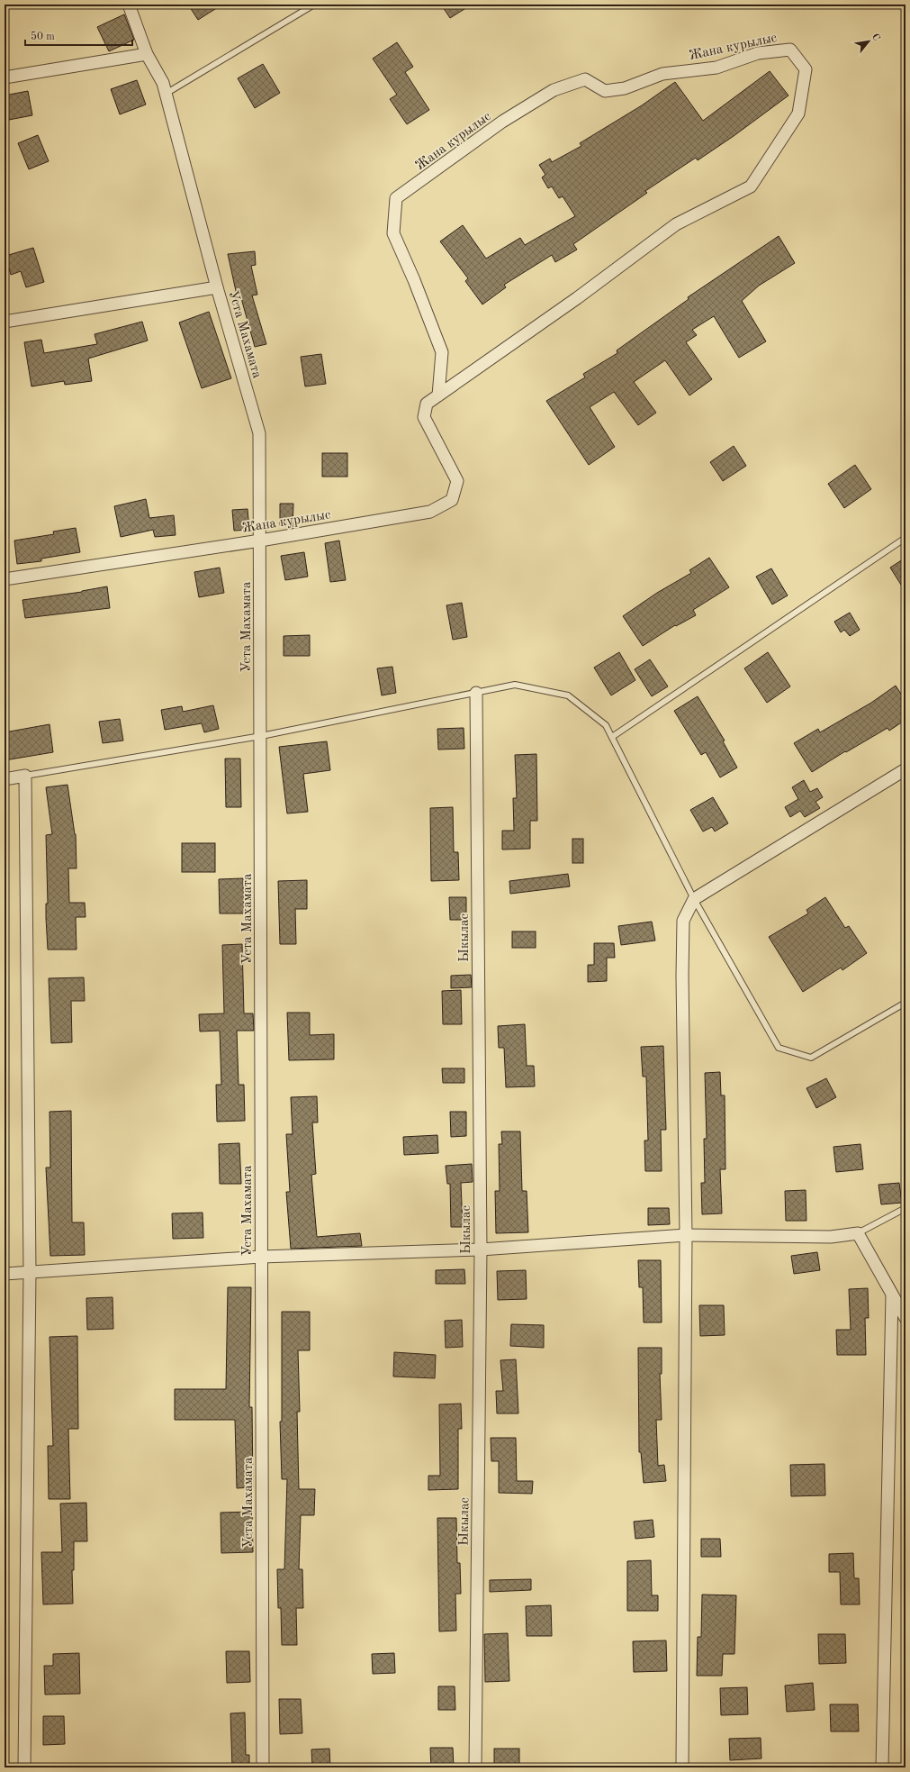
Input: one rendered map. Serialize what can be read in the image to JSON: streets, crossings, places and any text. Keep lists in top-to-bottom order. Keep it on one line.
{"streets":{"street":["Жана курылыс","Уста Махамата","Ыкылас"]},"crossings":[["Жана курылыс","Уста Махамата"]],"scale_bar":"50 m","north":"top right"}
